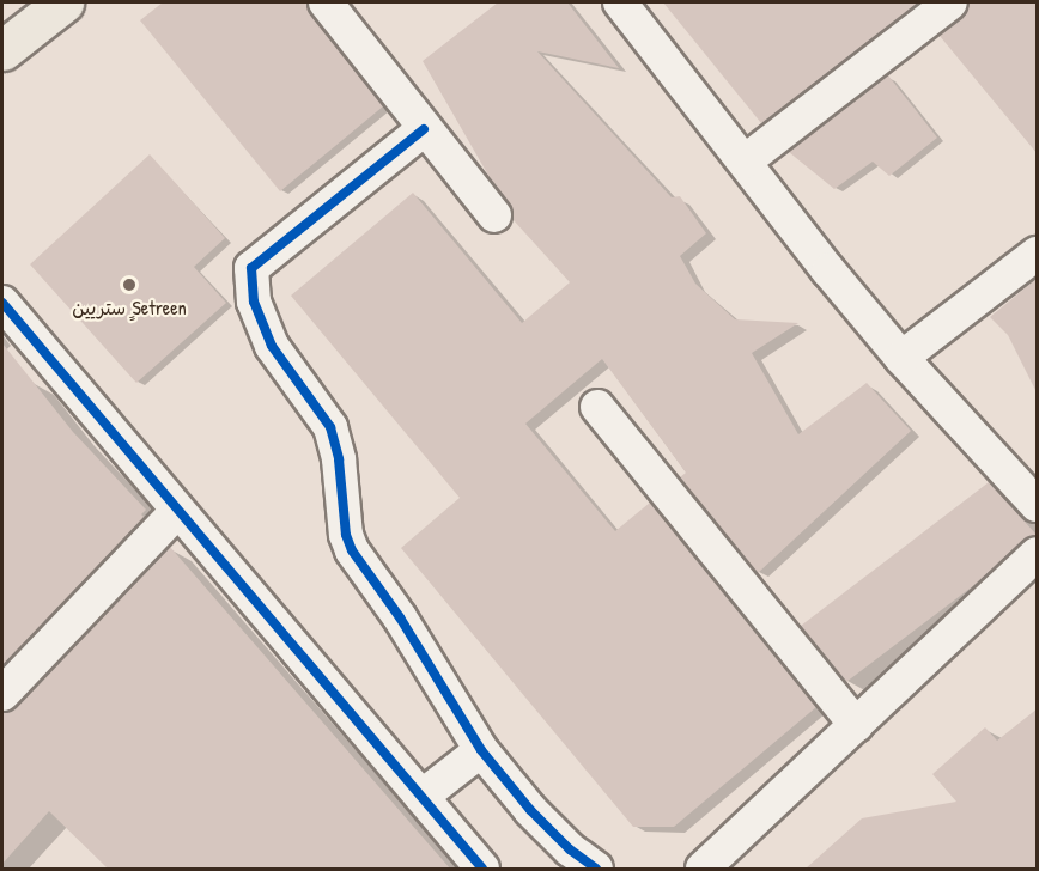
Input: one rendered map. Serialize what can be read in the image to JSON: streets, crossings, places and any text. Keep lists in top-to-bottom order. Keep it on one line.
{"places":["ستريين ٍSetreen"]}
